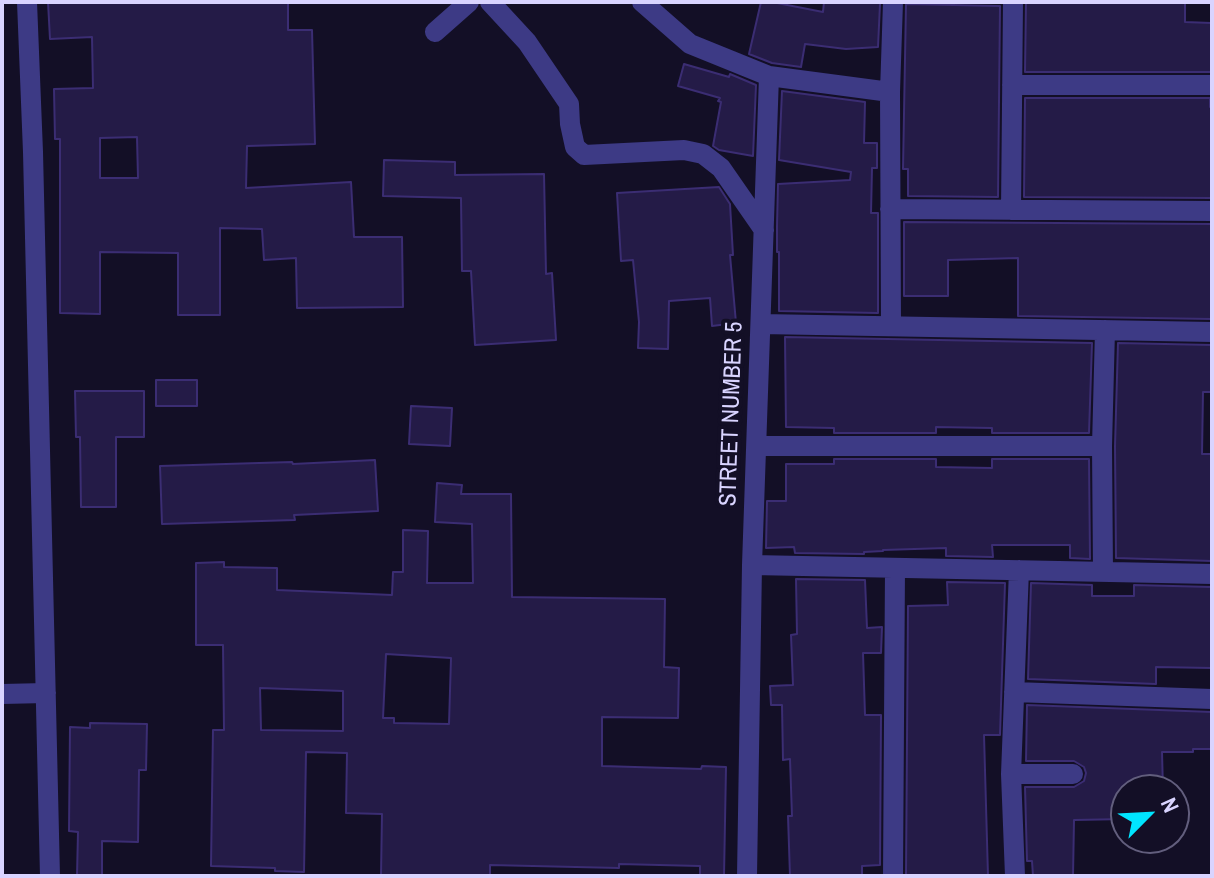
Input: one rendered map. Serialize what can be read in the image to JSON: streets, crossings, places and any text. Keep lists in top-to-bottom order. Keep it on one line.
{"streets":{"street":["STREET NUMBER 5"]},"north":"top right"}
